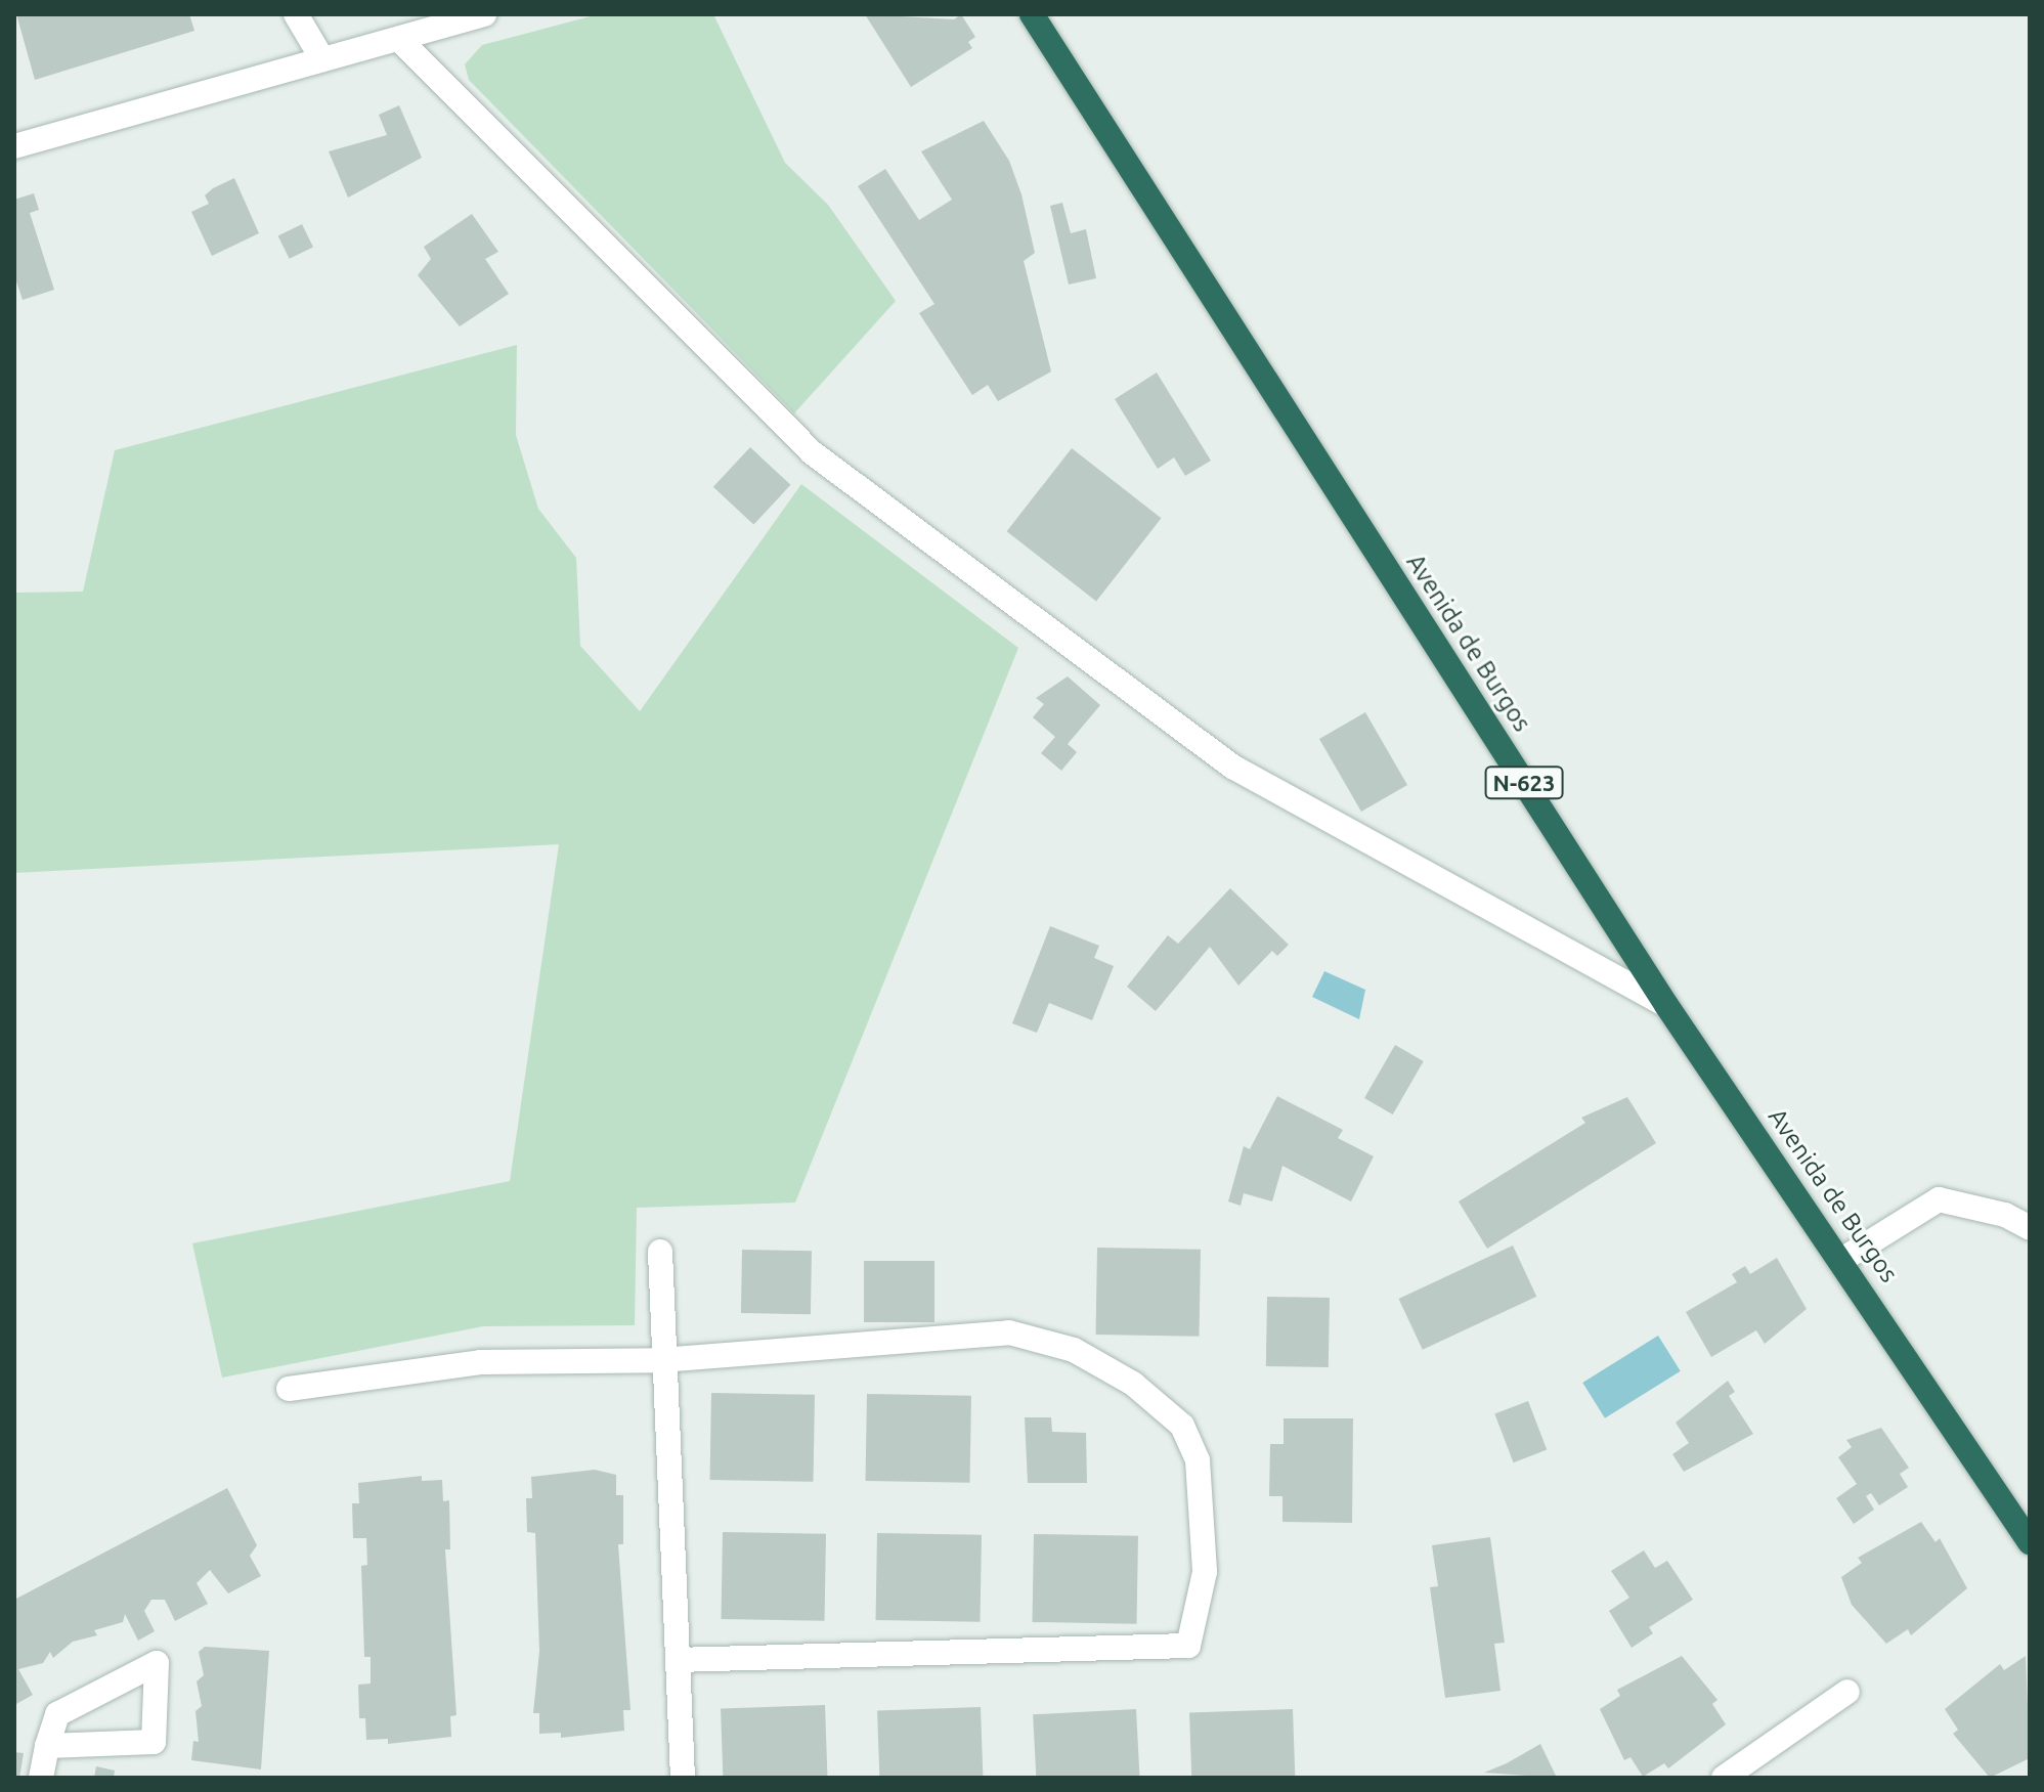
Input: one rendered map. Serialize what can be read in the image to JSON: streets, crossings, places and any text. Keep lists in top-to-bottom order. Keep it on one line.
{"streets":{"highway":["Avenida de Burgos","N-623"]}}
